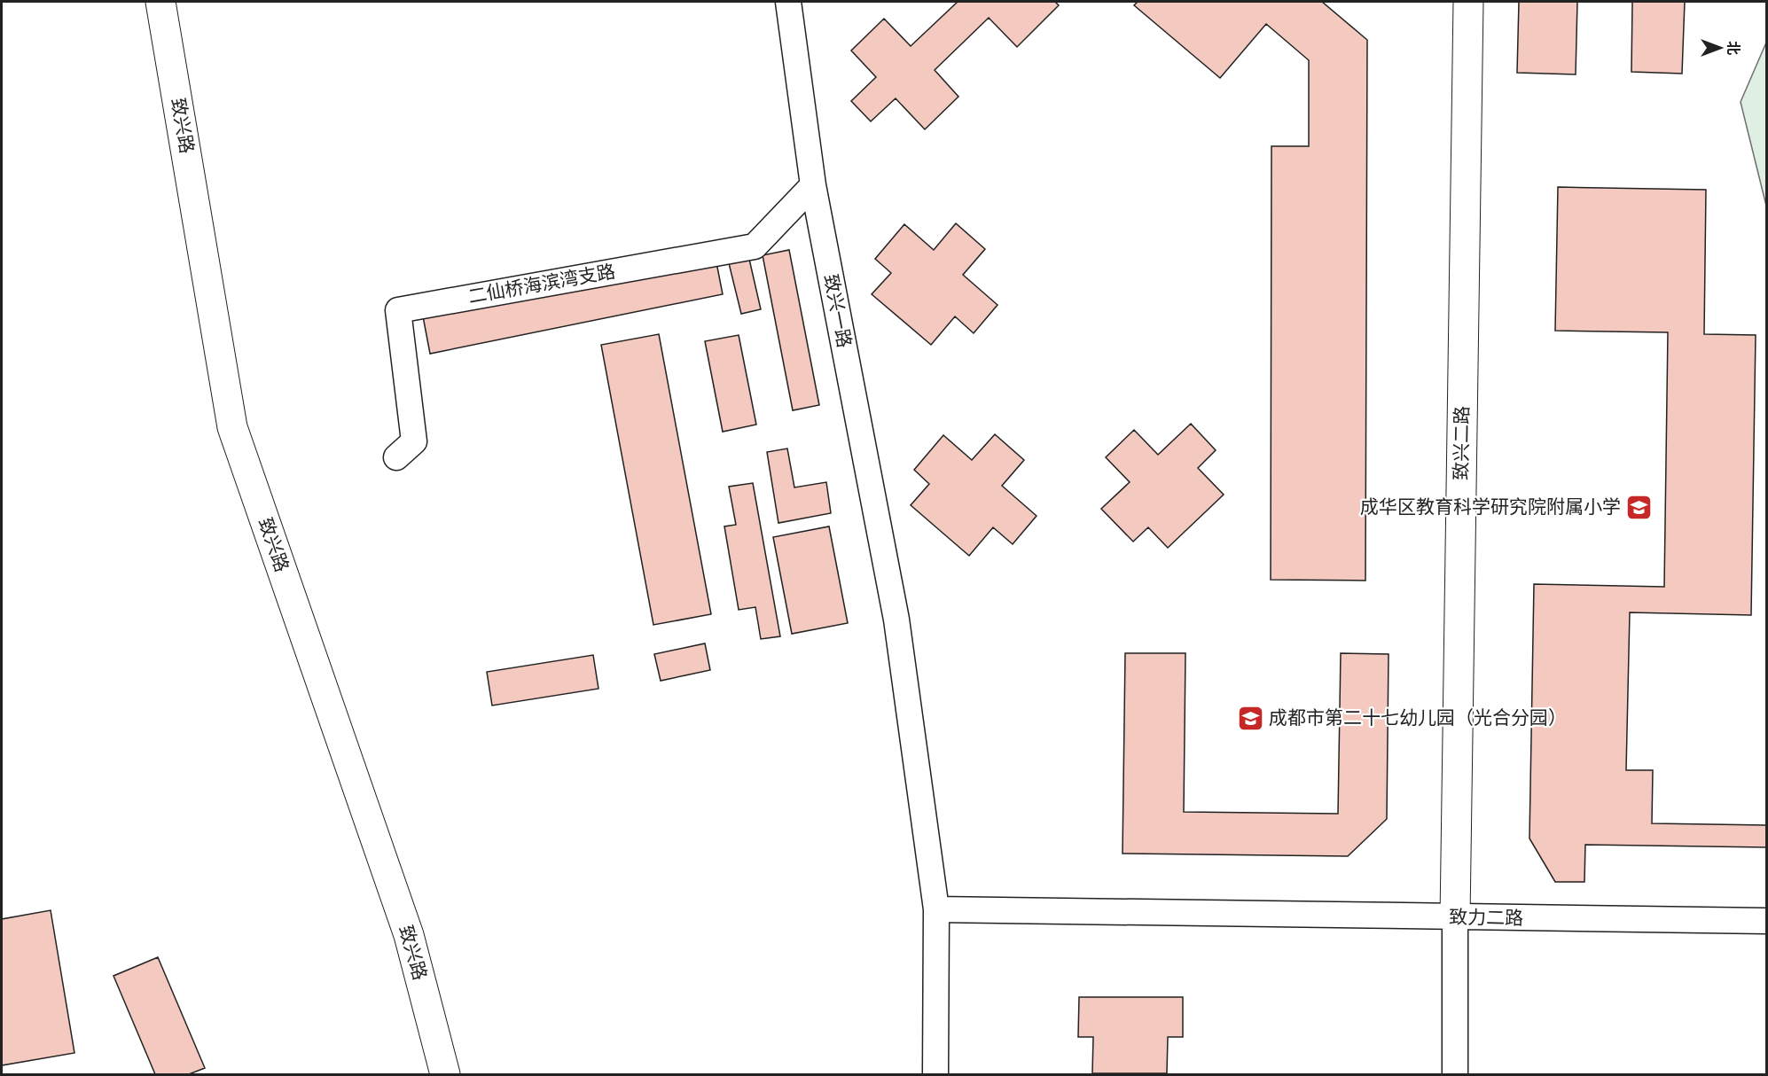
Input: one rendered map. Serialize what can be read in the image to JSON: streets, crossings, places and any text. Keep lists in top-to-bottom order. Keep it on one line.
{"streets":{"street":["致兴路","二仙桥海滨湾支路","致兴一路","致兴二路","致力二路"]},"crossings":[["二仙桥海滨湾支路","致兴一路"],["致兴一路","致力二路"],["致兴二路","致力二路"]],"places":{"school or university":["成华区教育科学研究院附属小学","成都市第二十七幼儿园（光合分园）"]},"north":"right"}
